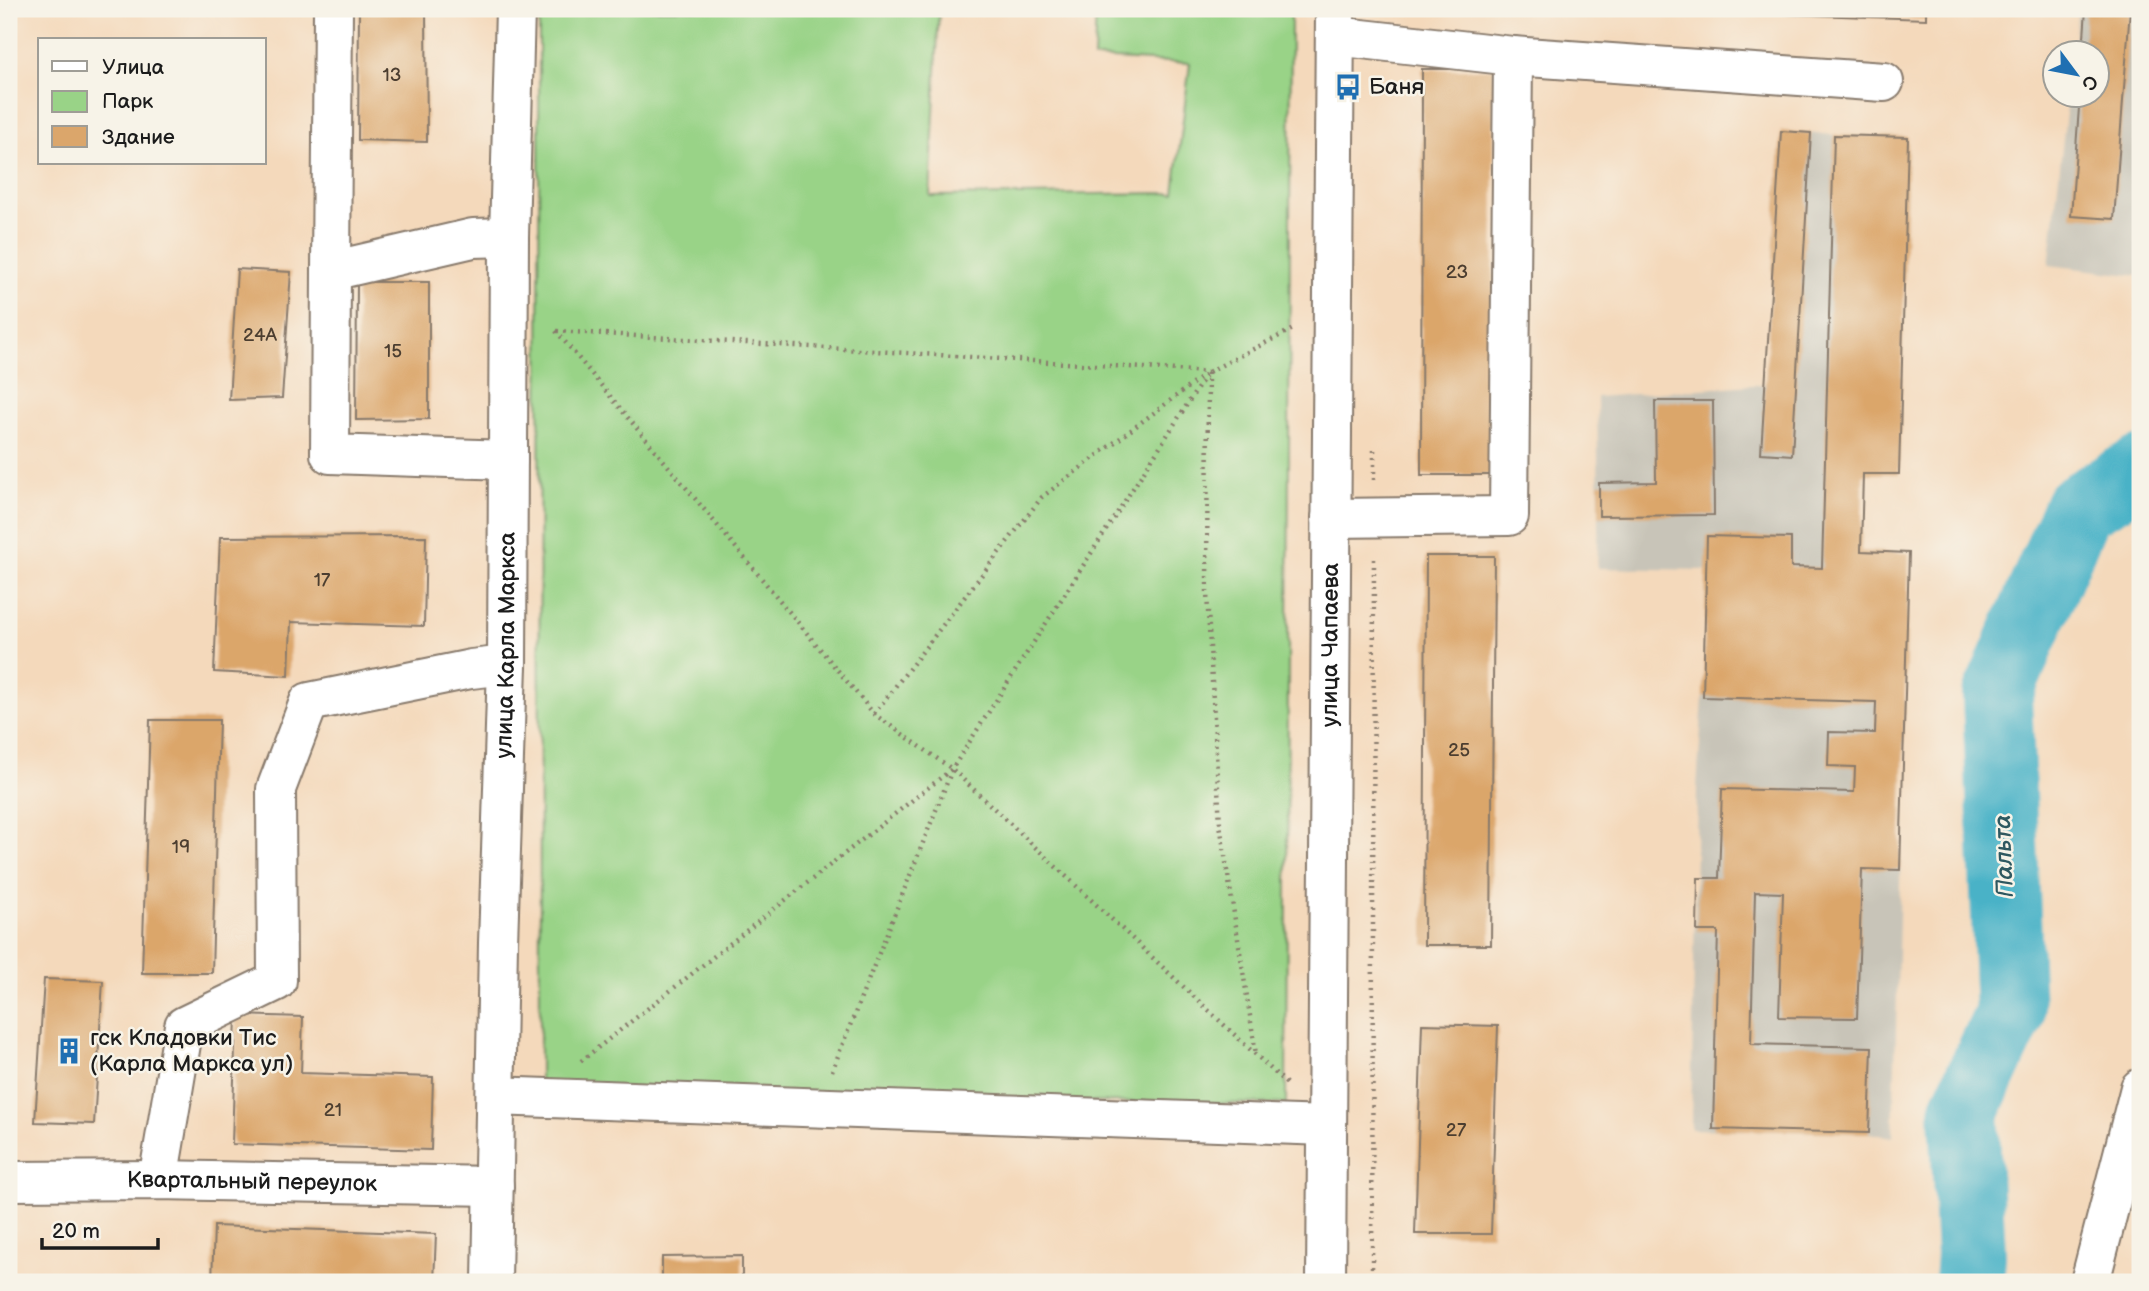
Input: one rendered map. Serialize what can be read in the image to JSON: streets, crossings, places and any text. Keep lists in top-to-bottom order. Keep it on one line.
{"streets":{"street":["улица Чапаева","улица Карла Маркса","Квартальный переулок"]},"crossings":[["улица Карла Маркса","Квартальный переулок"]],"water":["Пальта"],"places":{"bus stop":["Баня"],"building":["гск Кладовки Тис (Карла Маркса ул)"]},"house_numbers":["13","23","24А","15","17","25","19","21","27"],"legend":["Улица","Парк","Здание"],"scale_bar":"20 m","north":"bottom right"}
